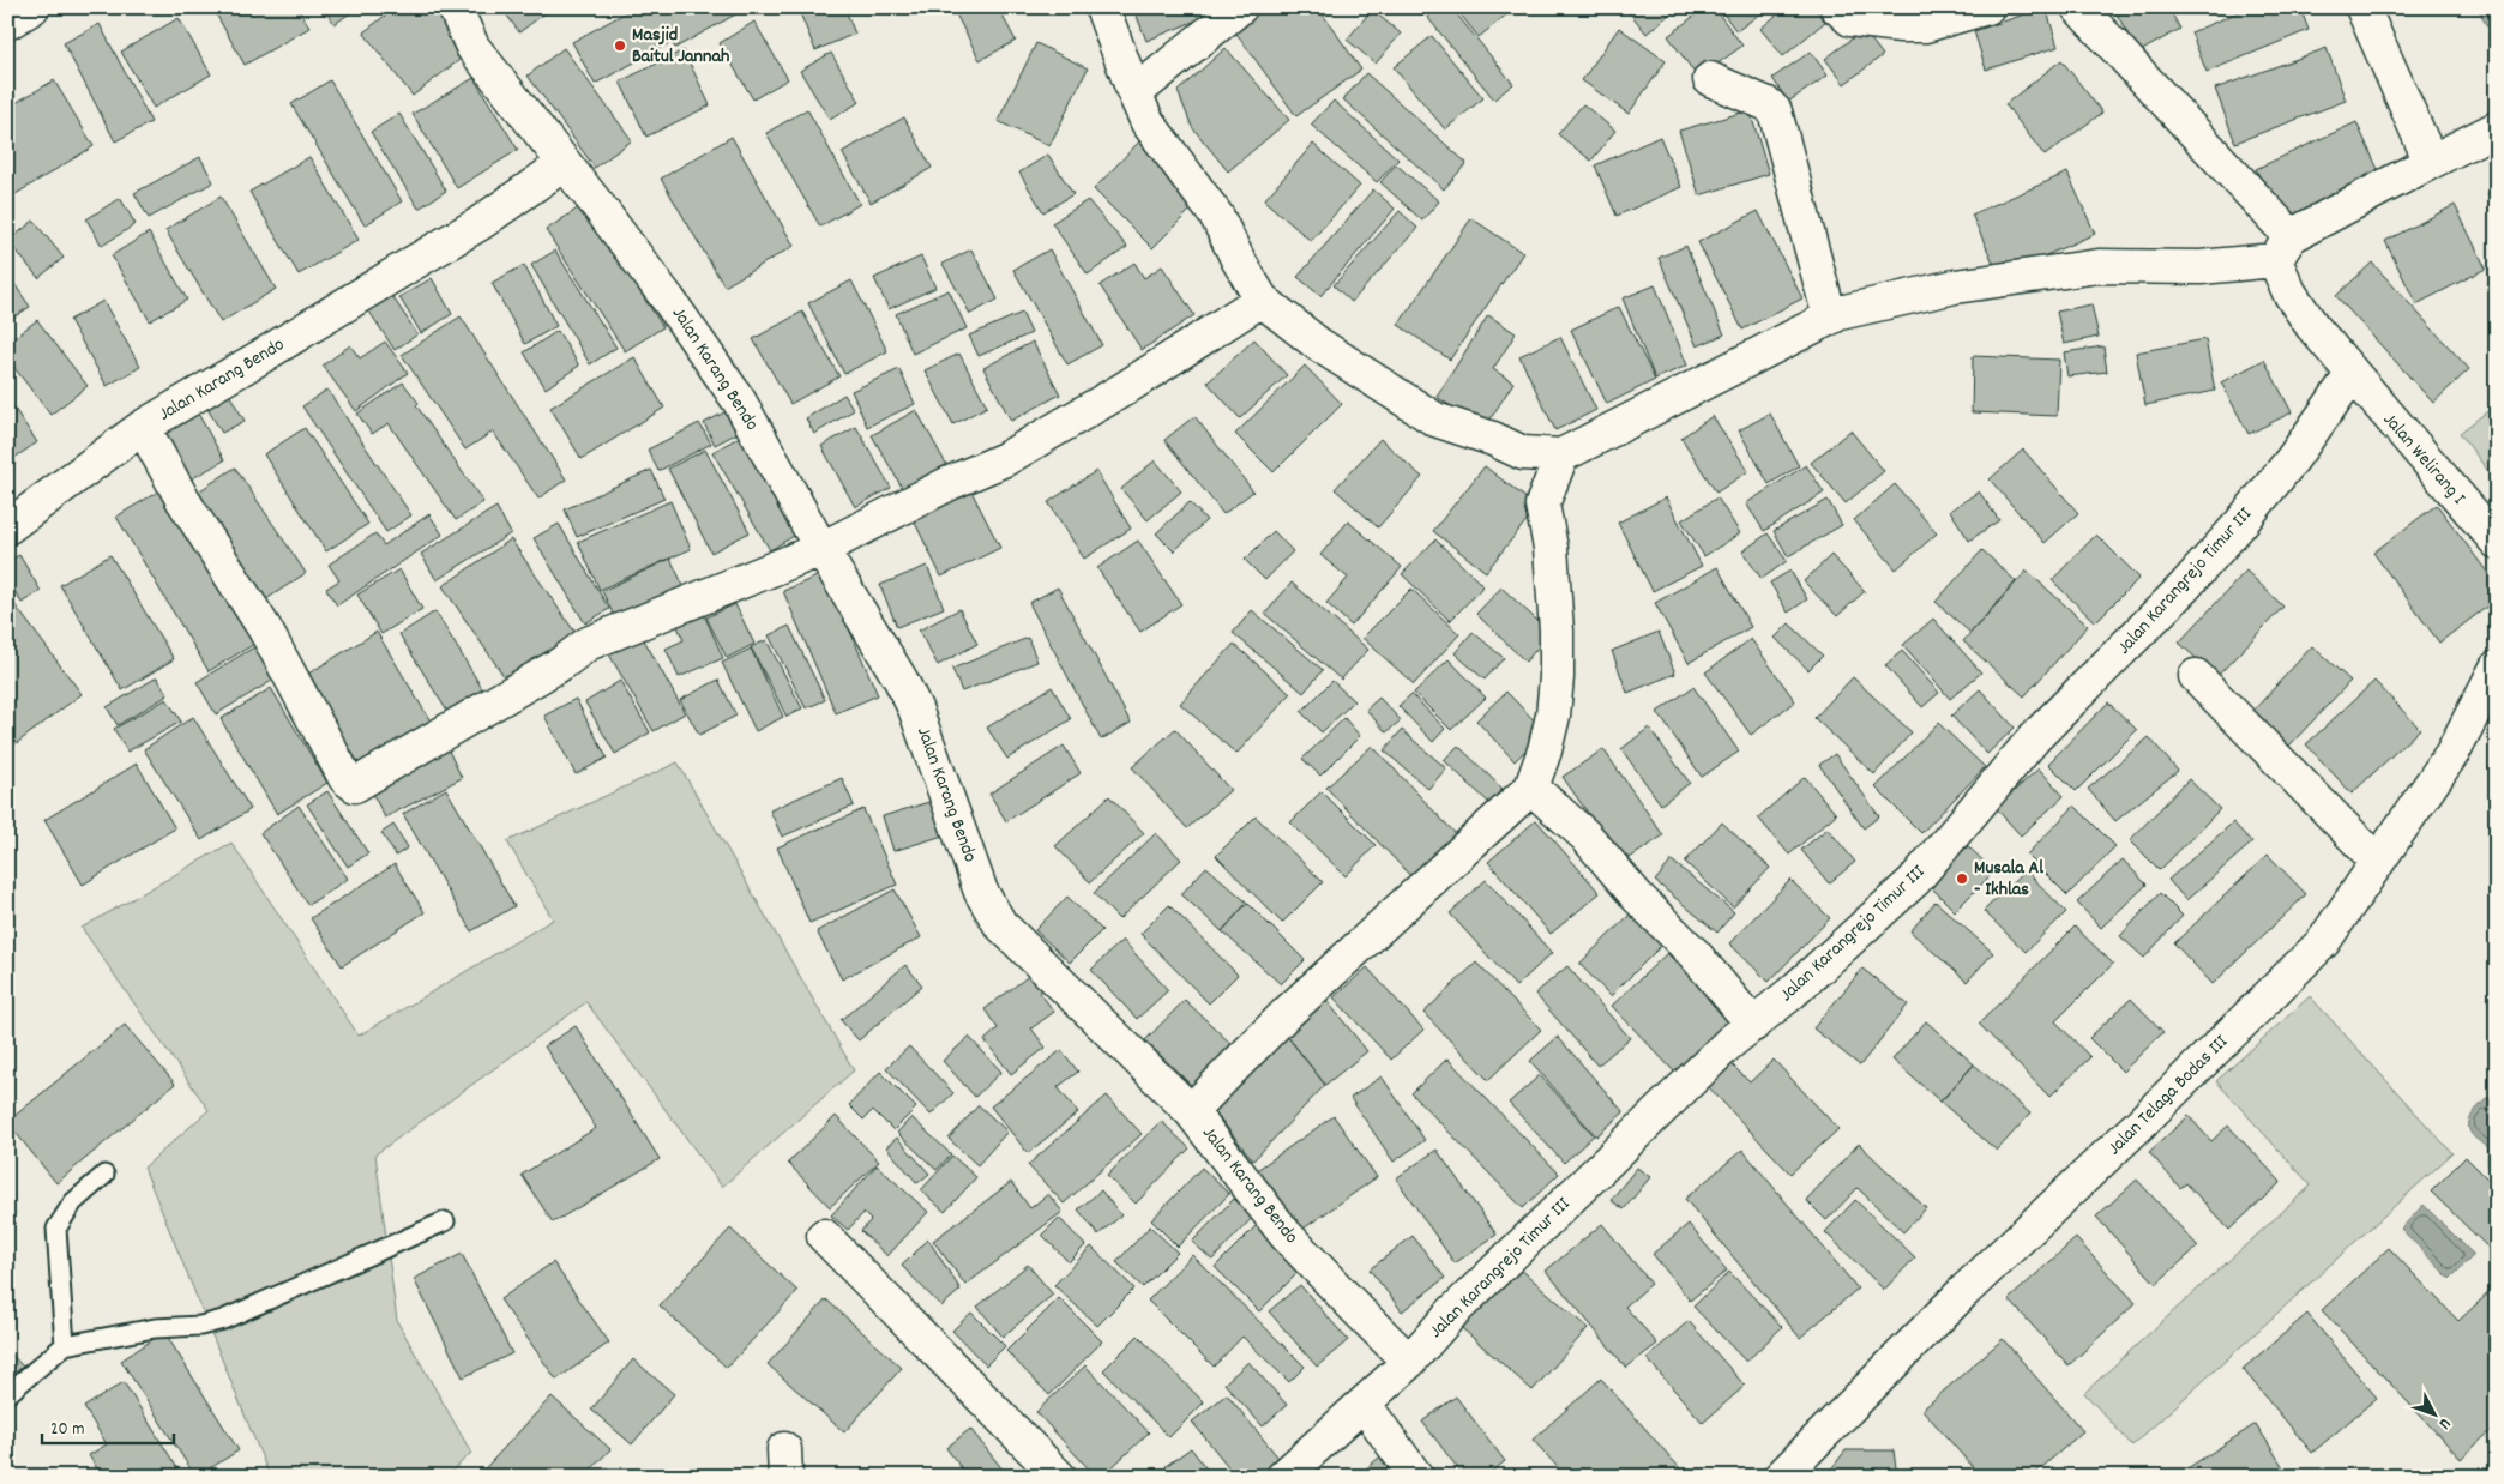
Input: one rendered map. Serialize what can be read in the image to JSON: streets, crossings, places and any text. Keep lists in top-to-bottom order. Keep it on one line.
{"streets":{"street":["Jalan Karang Bendo","Jalan Welirang I","Jalan Karangrejo Timur III","Jalan Telaga Bodas III"]},"crossings":[["Jalan Karang Bendo","Jalan Karangrejo Timur III"],["Jalan Welirang I","Jalan Karangrejo Timur III"]],"places":["Masjid Baitul Jannah","Musala Al - Ikhlas"],"scale_bar":"20 m","north":"bottom right"}
